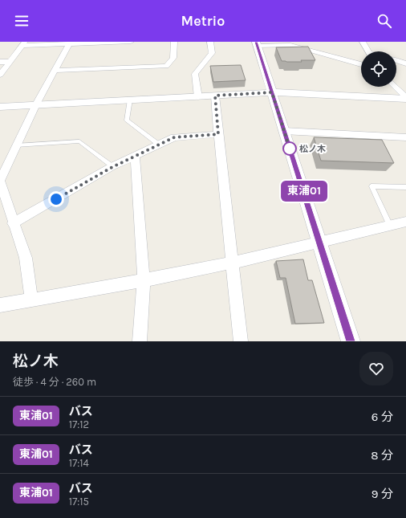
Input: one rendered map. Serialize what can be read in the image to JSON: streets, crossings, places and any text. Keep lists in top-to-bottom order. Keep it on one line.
{"places":["松ノ木"],"lines":["bus line 東浦01"],"page":{"header":"Metrio","on_map":"東浦01","heading":["松ノ木","徒歩 · 4 分 · 260 m"],"list":[{"mark":"東浦01","name":"バス","note":"17:12","value":"6 分"},{"mark":"東浦01","name":"バス","note":"17:14","value":"8 分"},{"mark":"東浦01","name":"バス","note":"17:15","value":"9 分"}]}}
